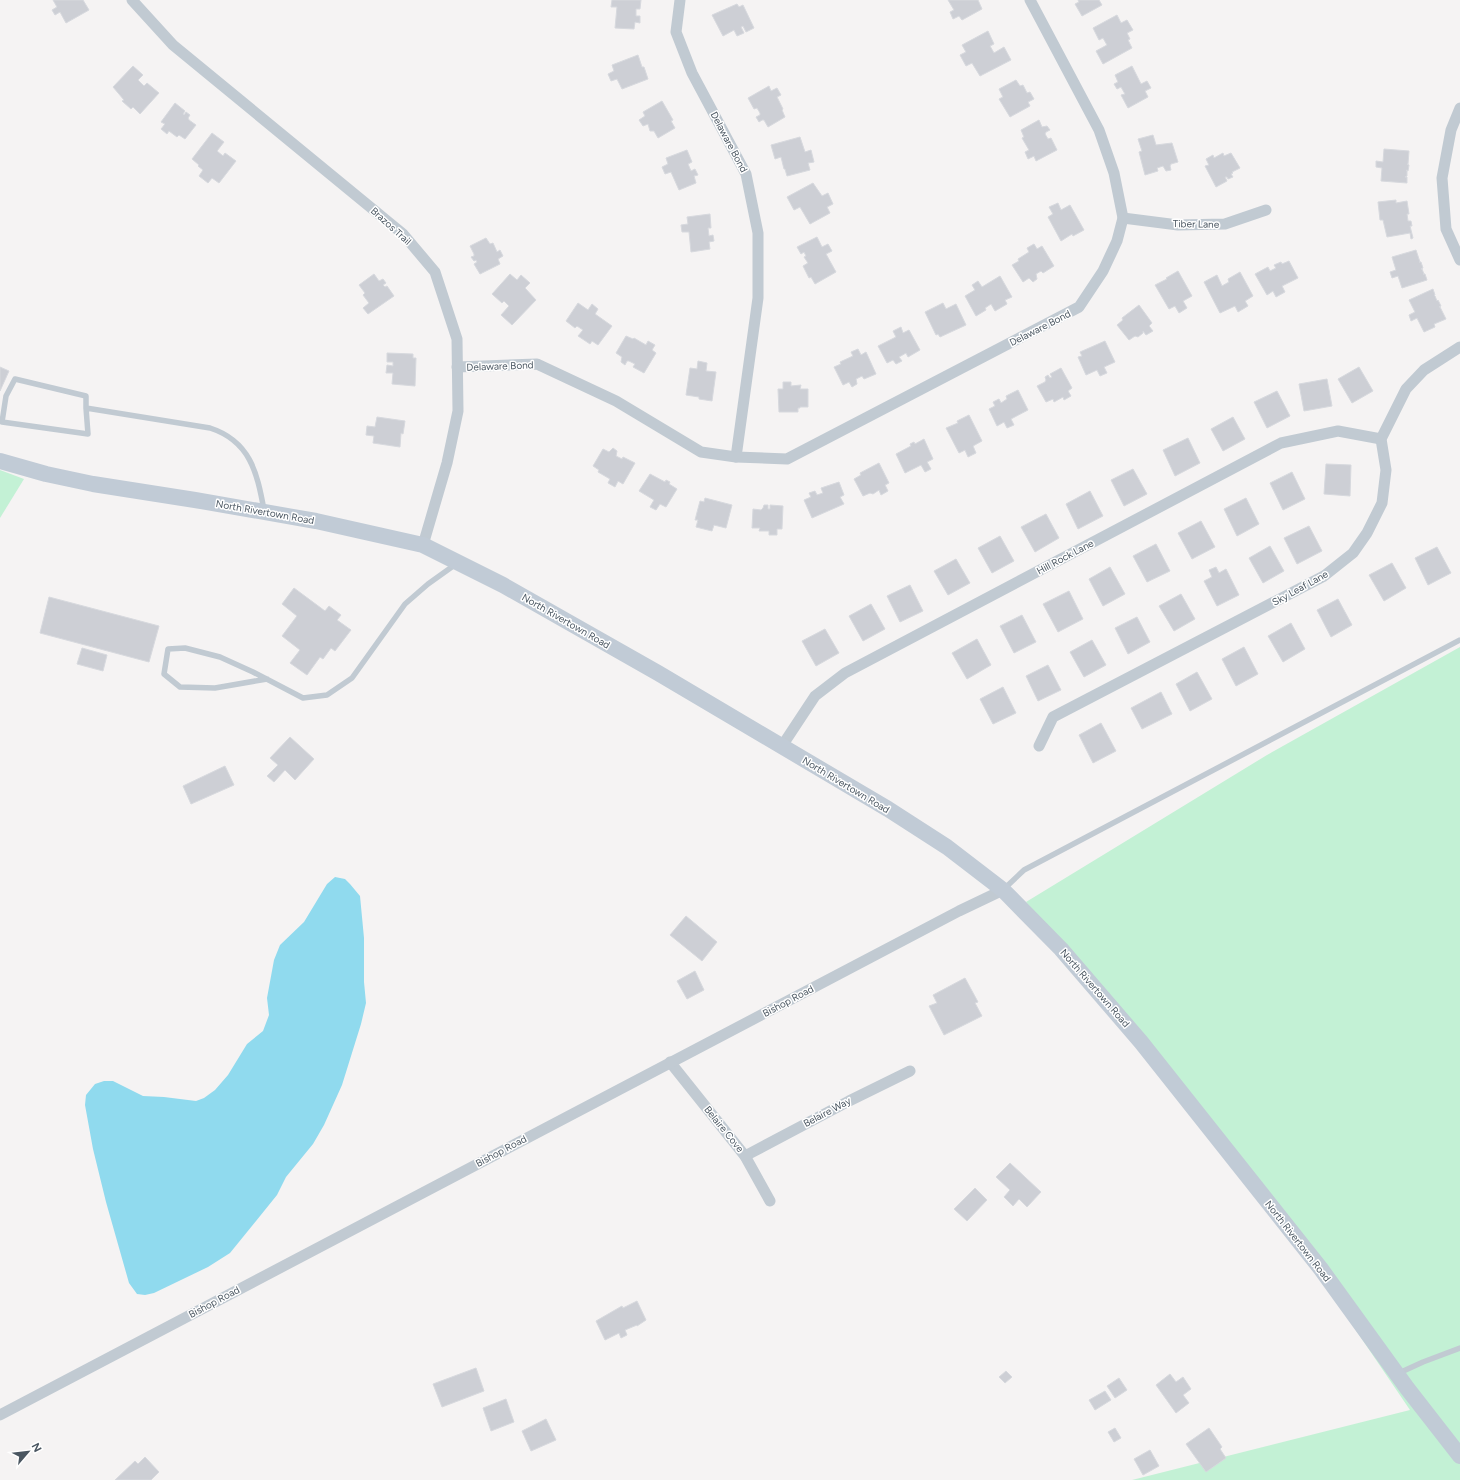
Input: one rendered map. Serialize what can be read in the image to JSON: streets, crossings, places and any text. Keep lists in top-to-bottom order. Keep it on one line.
{"streets":{"street":["Delaware Bond","Tiber Lane","Brazos Trail","North Rivertown Road","Hill Rock Lane","Sky Leaf Lane","Bishop Road","Belaire Way","Belaire Cove"]},"crossings":[["Delaware Bond","Tiber Lane"],["Delaware Bond","Brazos Trail"],["Brazos Trail","North Rivertown Road"],["North Rivertown Road","Hill Rock Lane"],["North Rivertown Road","Bishop Road"],["Hill Rock Lane","Sky Leaf Lane"],["Bishop Road","Belaire Cove"],["Belaire Way","Belaire Cove"]],"north":"top right"}
